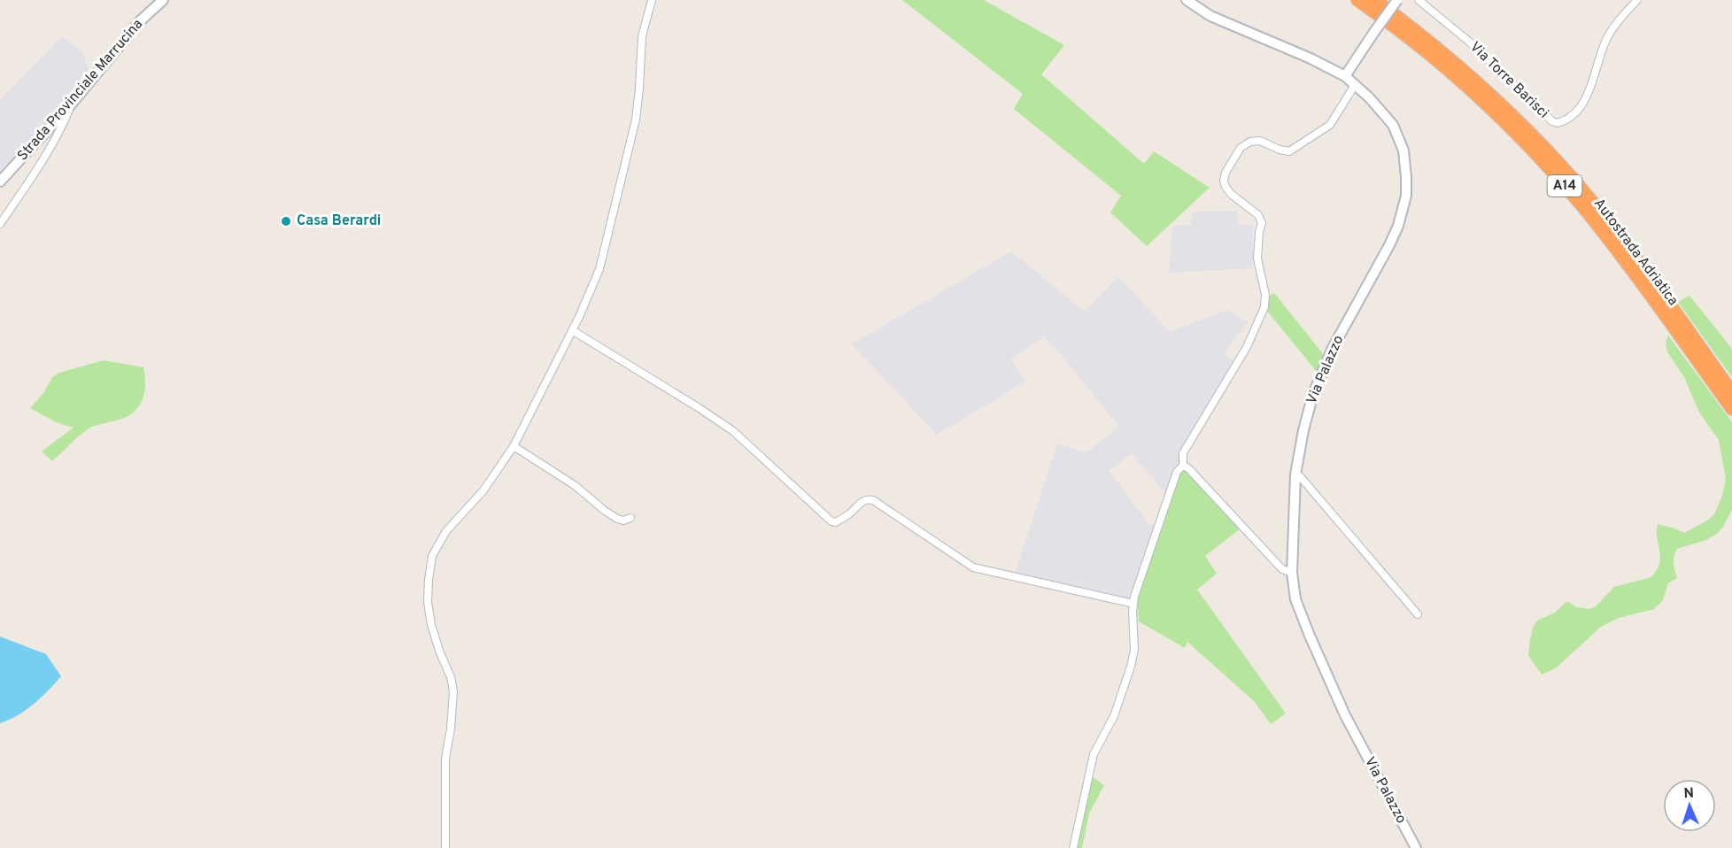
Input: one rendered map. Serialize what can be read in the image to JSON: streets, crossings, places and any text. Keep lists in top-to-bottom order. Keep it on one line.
{"streets":{"highway":["A14","Autostrada Adriatica"],"street":["Via Torre Barisci","Strada Provinciale Marrucina","Via Palazzo"]},"places":["Casa Berardi"],"north":"top"}
